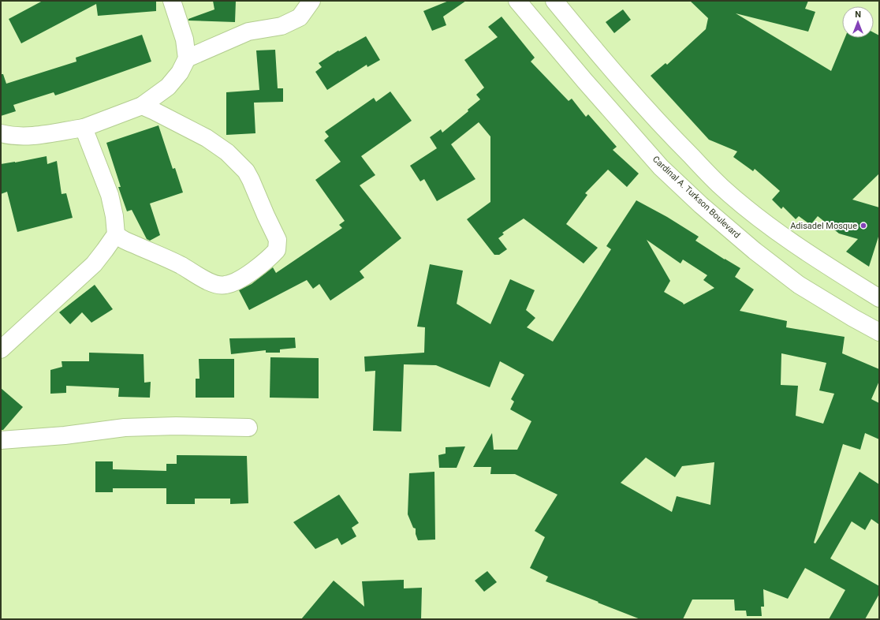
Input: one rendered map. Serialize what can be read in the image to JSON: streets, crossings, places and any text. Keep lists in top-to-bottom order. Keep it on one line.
{"streets":{"street":["Cardinal A. Turkson Boulevard"]},"places":["Adisadel Mosque"],"north":"top"}
